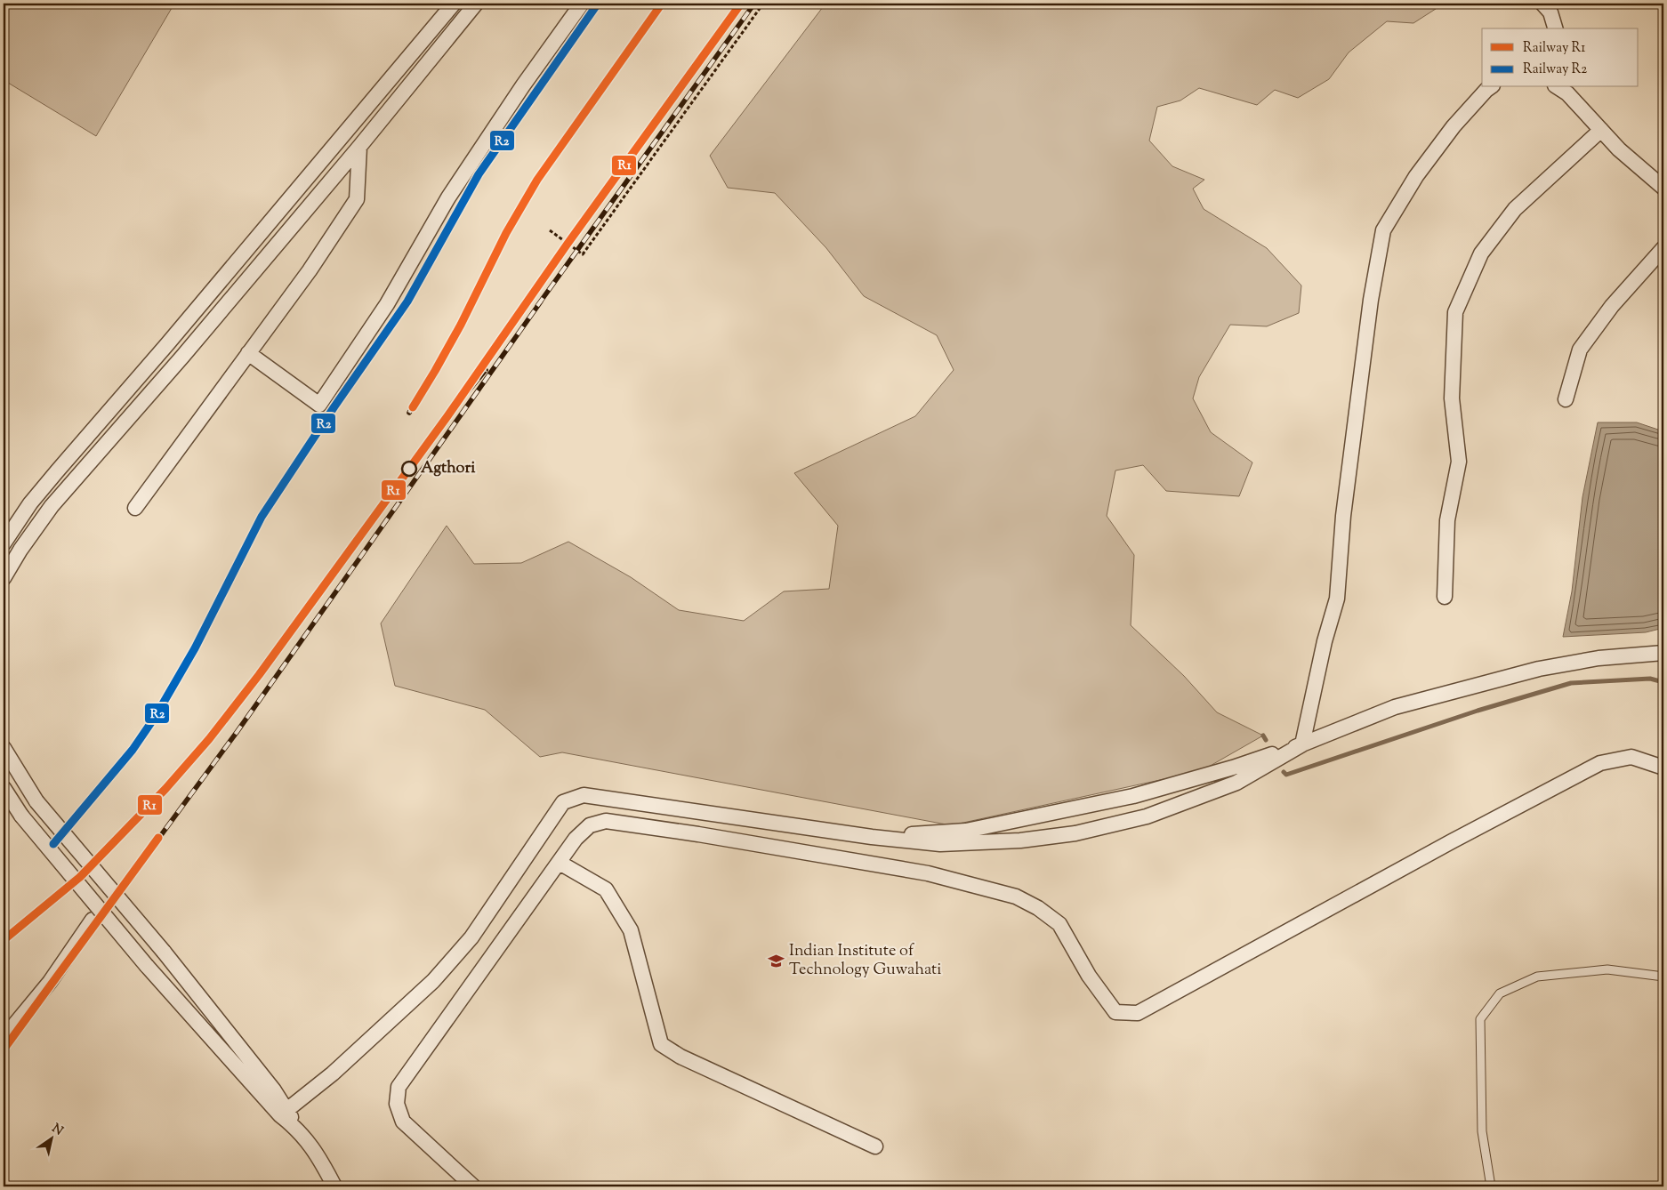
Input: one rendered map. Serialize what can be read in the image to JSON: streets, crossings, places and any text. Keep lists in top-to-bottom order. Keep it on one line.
{"places":{"other":["Agthori"],"school or university":["Indian Institute of Technology Guwahati"]},"lines":["rail line R1","rail line R2"],"legend":["Railway R1","Railway R2"],"north":"top right"}
